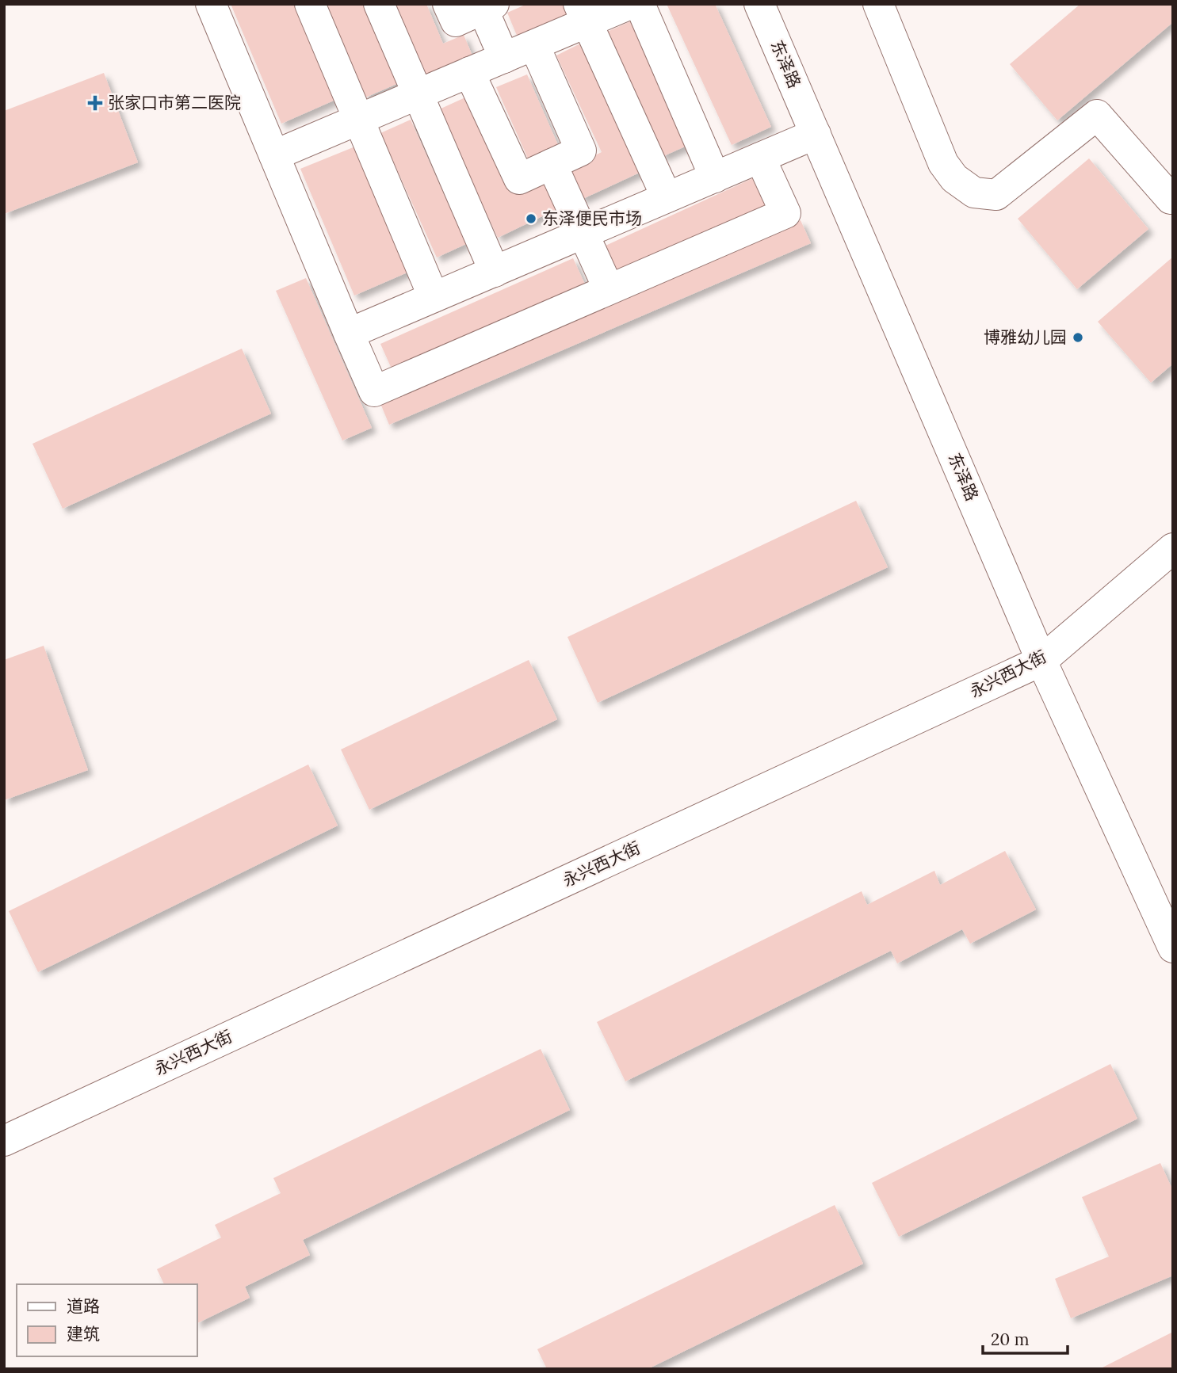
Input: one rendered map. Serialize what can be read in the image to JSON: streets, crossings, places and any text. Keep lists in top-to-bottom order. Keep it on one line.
{"streets":{"main road":["东泽路","永兴西大街"]},"crossings":[["东泽路","永兴西大街"]],"places":{"health":["张家口市第二医院"],"other":["东泽便民市场","博雅幼儿园"]},"legend":["道路","建筑"],"scale_bar":"20 m"}
